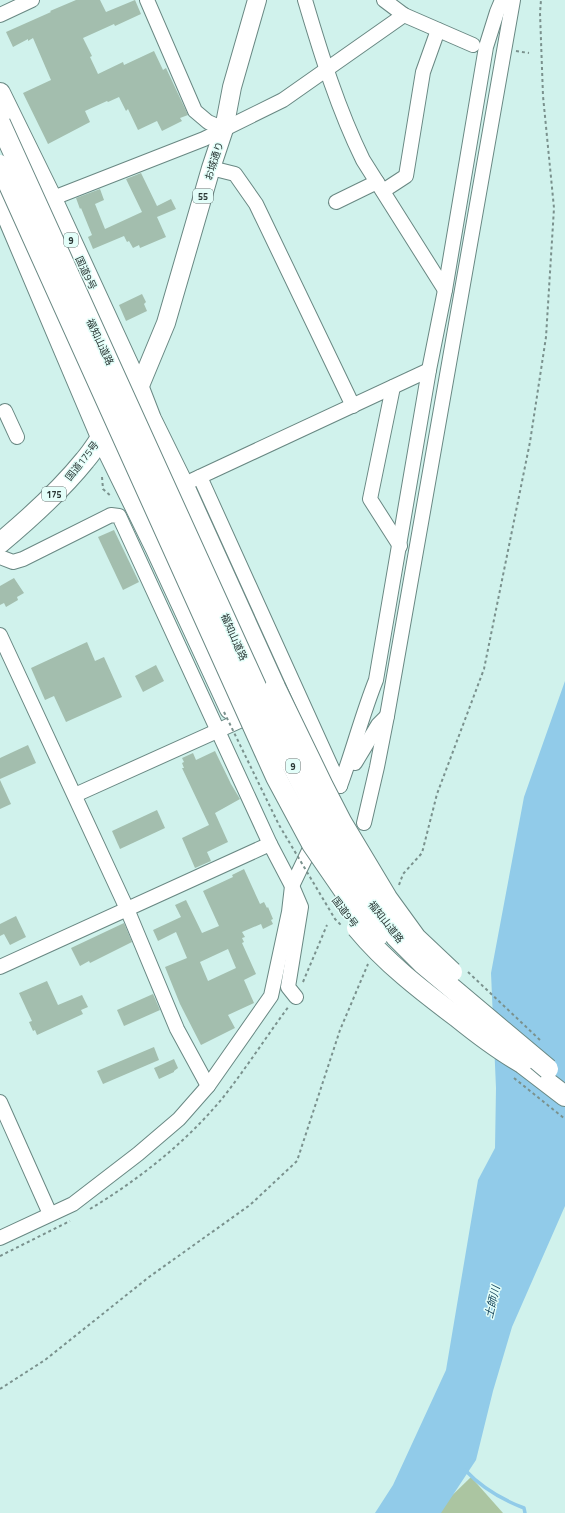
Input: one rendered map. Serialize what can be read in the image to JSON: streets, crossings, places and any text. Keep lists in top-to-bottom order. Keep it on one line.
{"streets":{"highway":["9","国道9号","福知山道路","国道175号","175"],"main road":["お城通り","55"]},"crossings":[["お城通り","9"],["お城通り","国道9号"],["お城通り","国道175号"],["9","国道9号"],["9","福知山道路"],["9","国道175号"],["国道9号","福知山道路"],["国道9号","国道175号"]],"water":["土師川"]}
